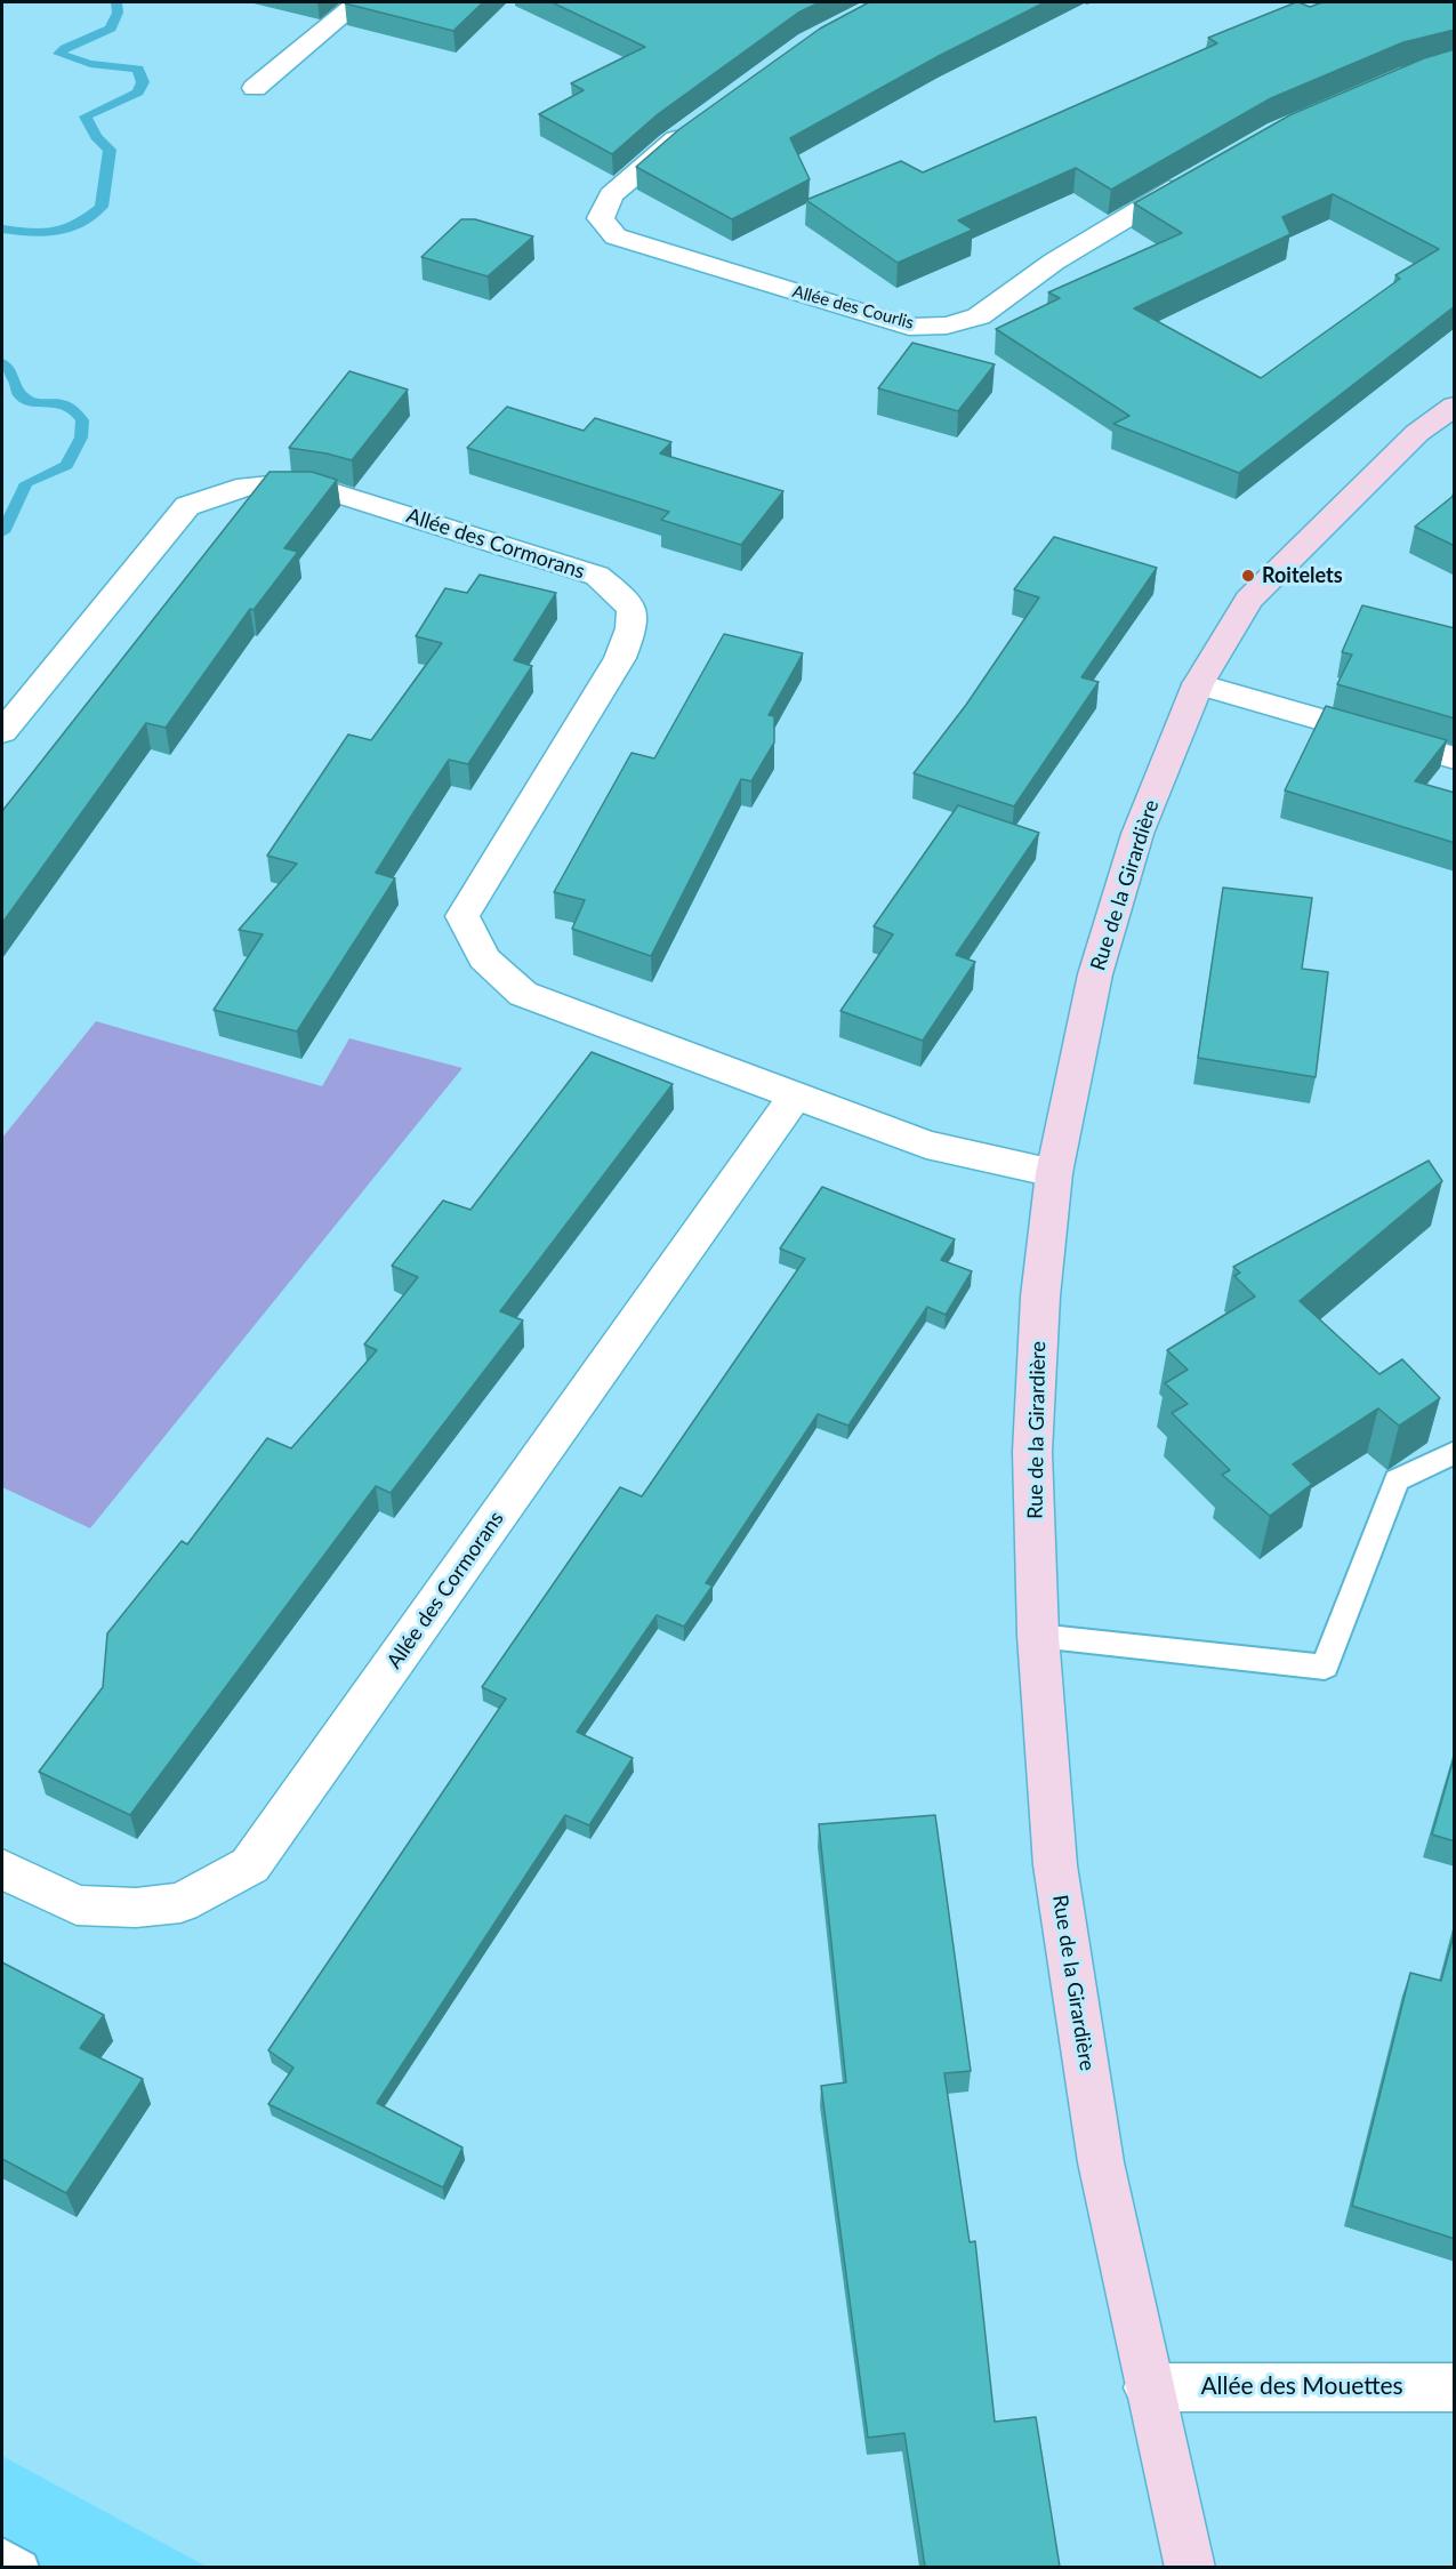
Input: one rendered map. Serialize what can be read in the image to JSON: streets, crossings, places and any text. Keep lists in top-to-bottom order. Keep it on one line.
{"streets":{"street":["Allée des Courlis","Allée des Cormorans","Rue de la Girardière","Allée des Mouettes"]},"crossings":[["Allée des Cormorans","Rue de la Girardière"],["Rue de la Girardière","Allée des Mouettes"]],"places":["Roitelets"]}
